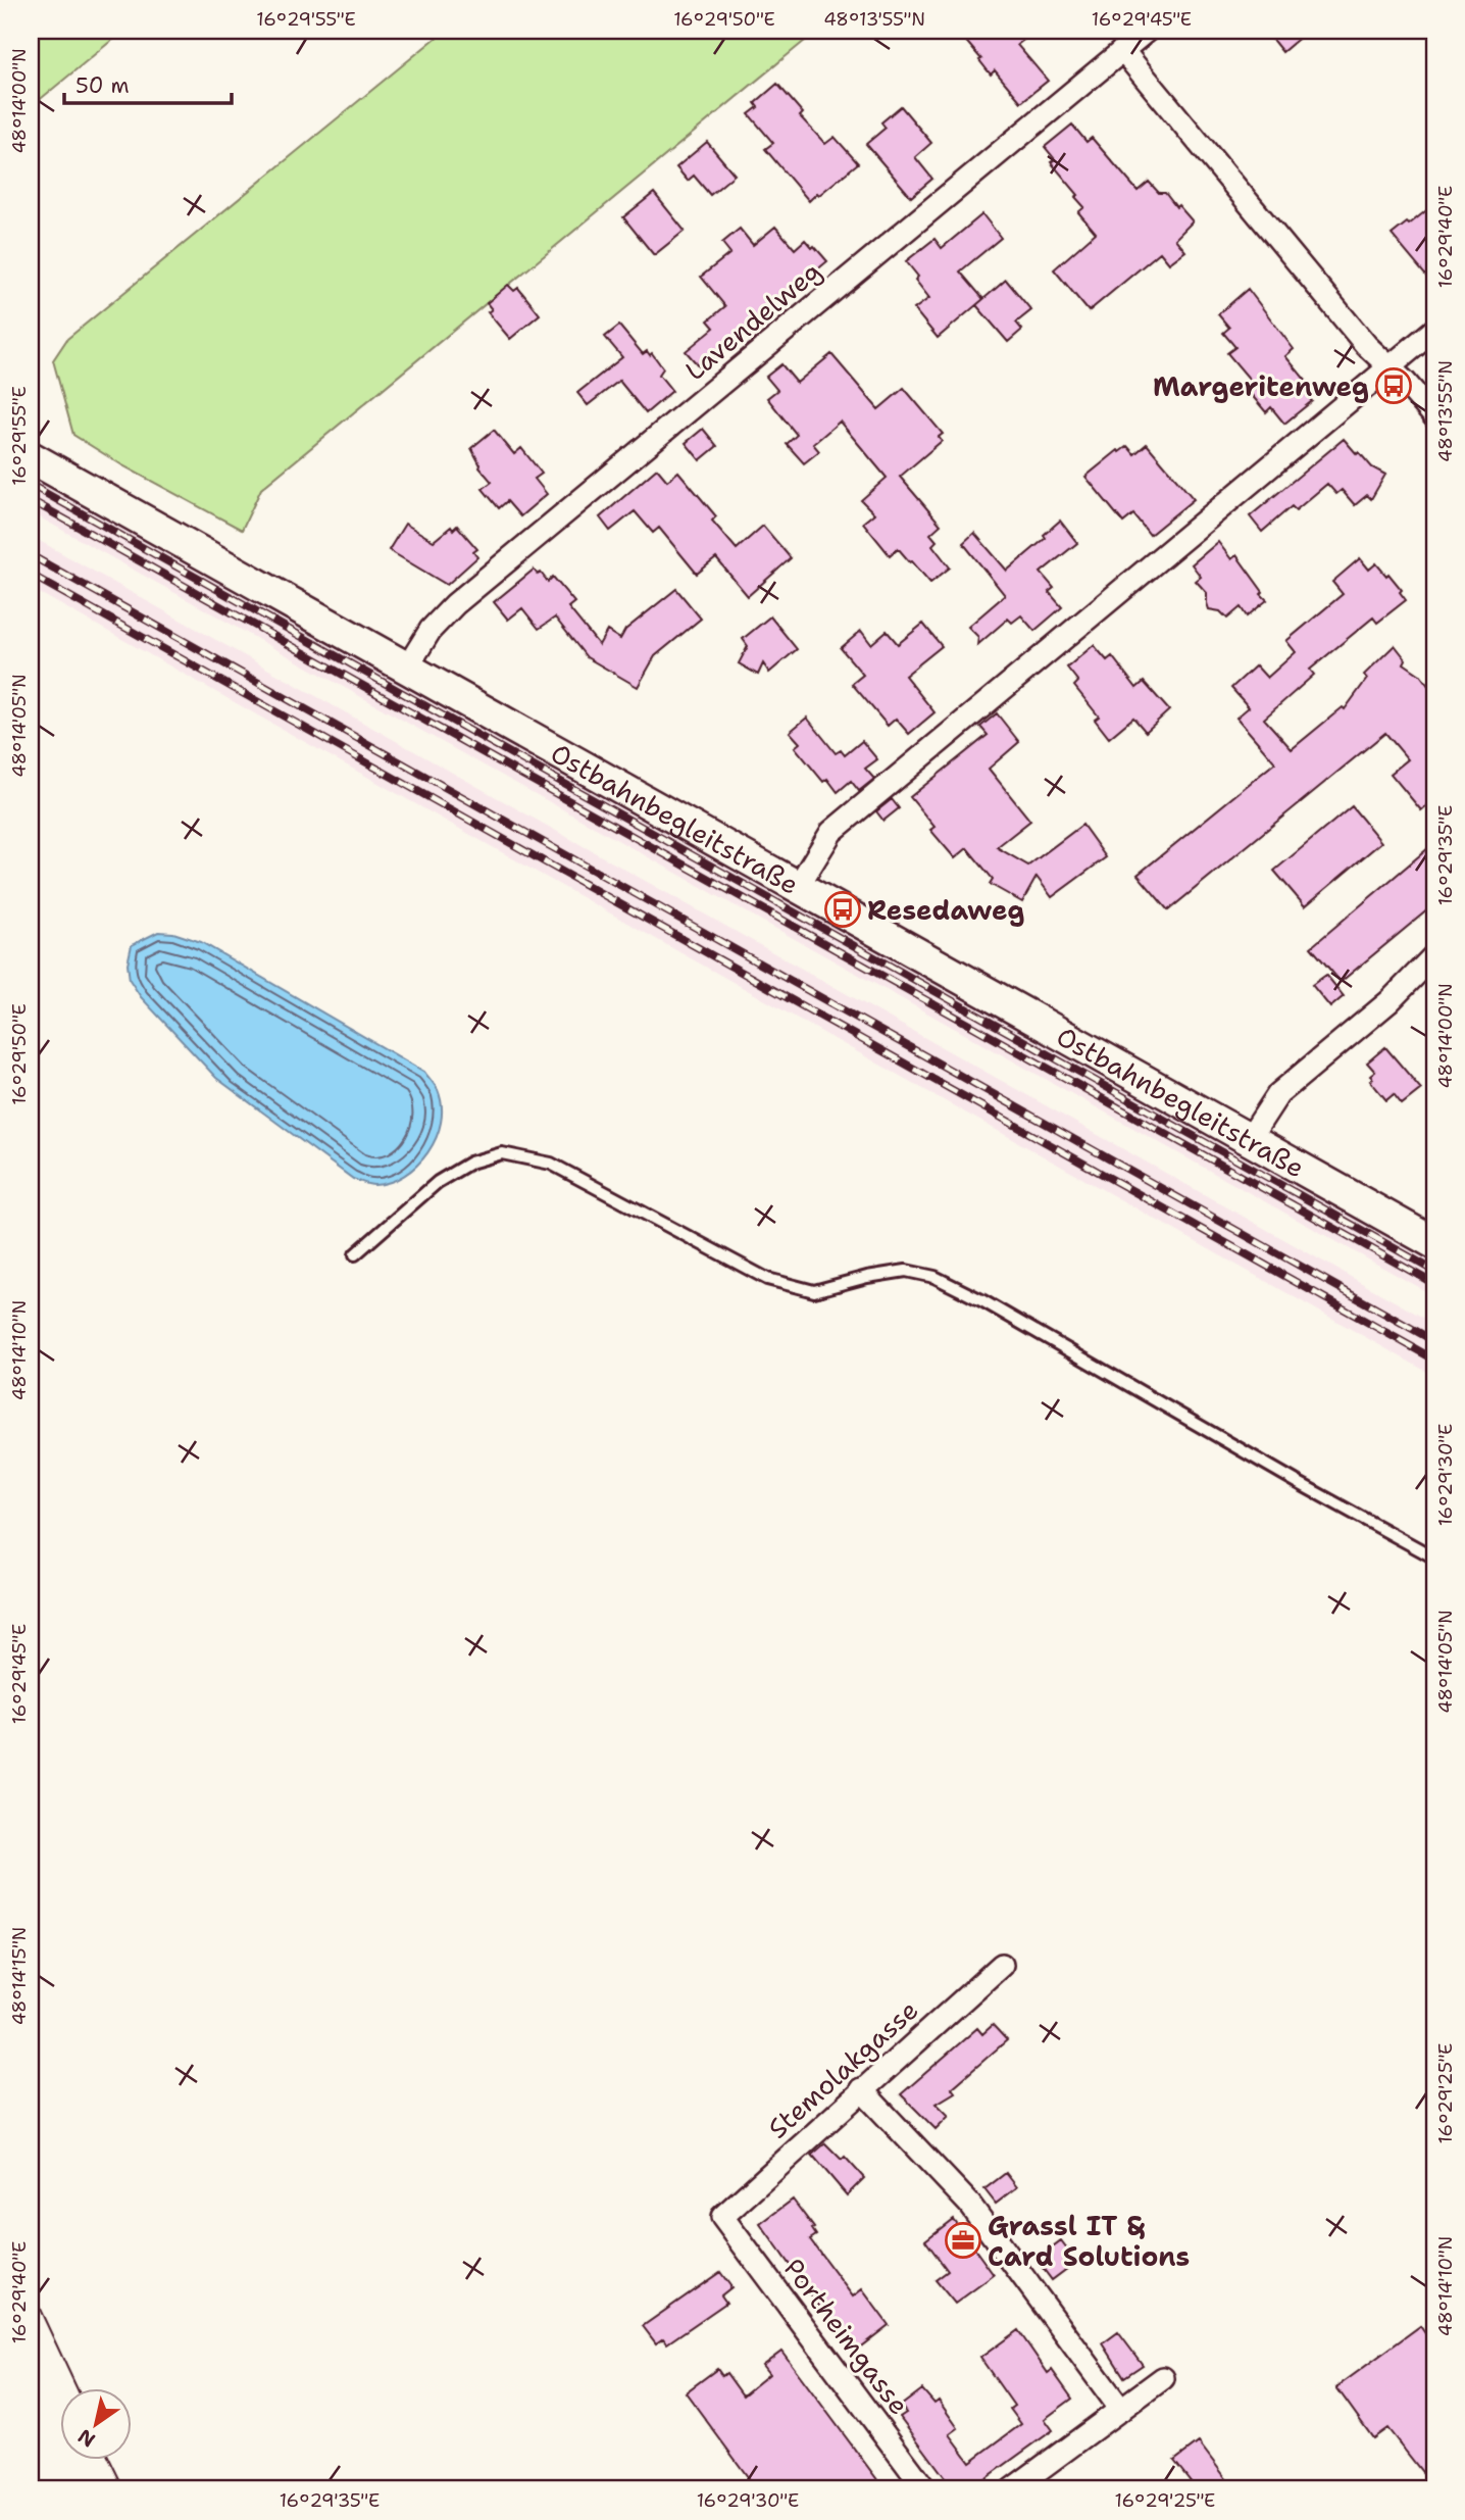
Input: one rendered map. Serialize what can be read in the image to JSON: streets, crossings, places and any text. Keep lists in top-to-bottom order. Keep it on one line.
{"streets":{"street":["Lavendelweg","Ostbahnbegleitstraße","Stemolakgasse","Portheimgasse"]},"crossings":[["Lavendelweg","Ostbahnbegleitstraße"],["Stemolakgasse","Portheimgasse"]],"places":{"bus stop":["Margeritenweg","Resedaweg"],"office":["Grassl IT & Card Solutions"]},"scale_bar":"50 m","north":"bottom left","coordinates":["16°29'55\"E","16°29'50\"E","48°13'55\"N","16°29'45\"E","48°14'00\"N","16°29'40\"E","48°14'05\"N","16°29'35\"E","48°14'10\"N","16°29'30\"E","48°14'15\"N","16°29'25\"E"]}
